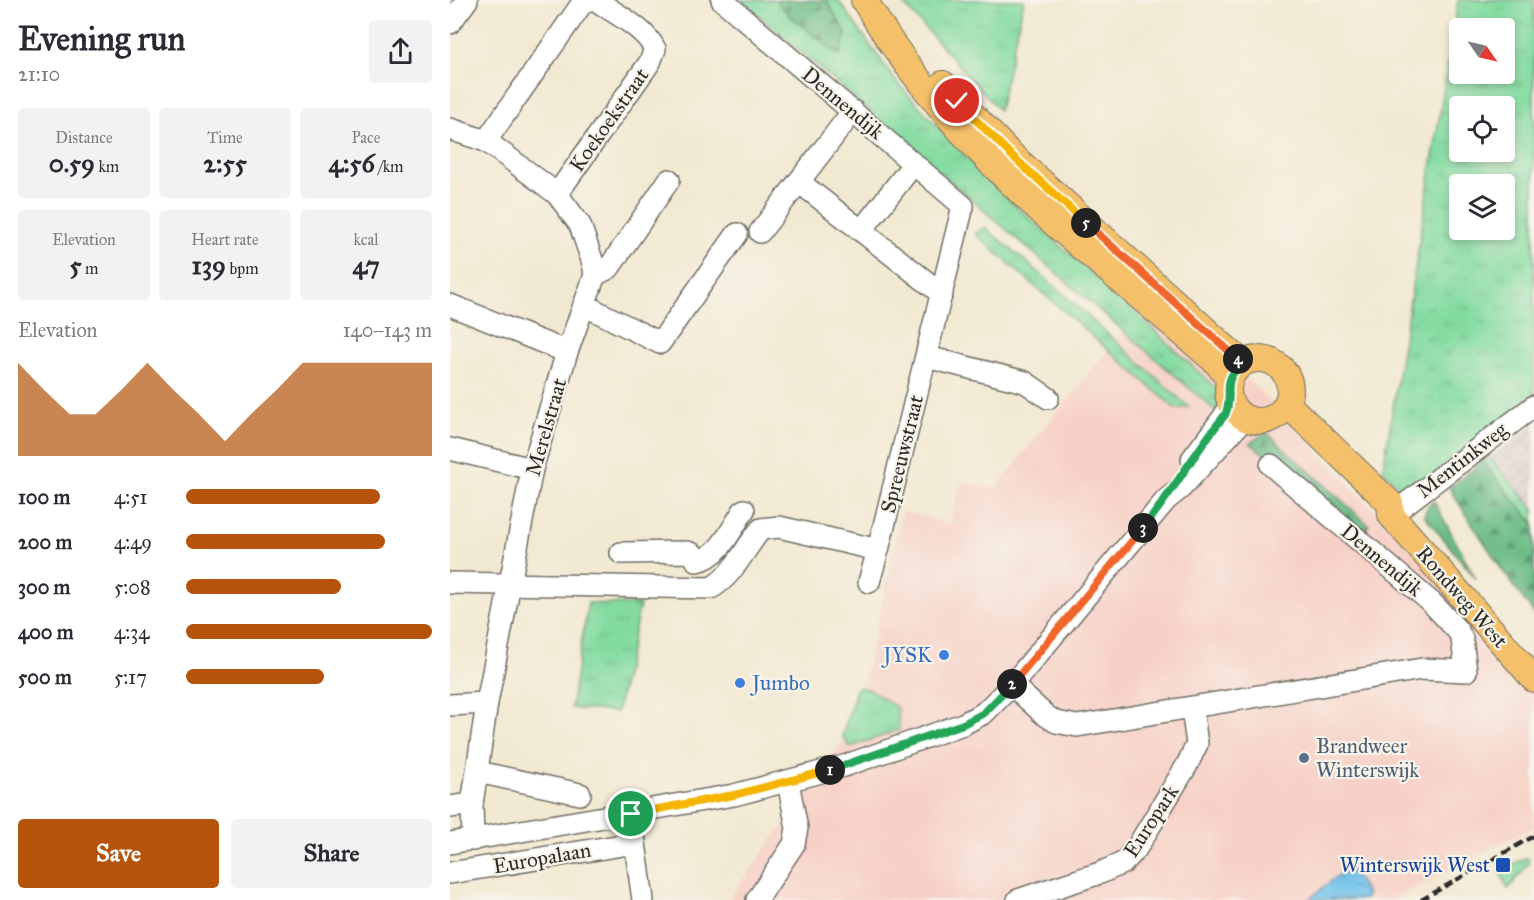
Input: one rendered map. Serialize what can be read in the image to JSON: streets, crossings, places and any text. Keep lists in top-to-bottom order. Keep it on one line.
{"streets":{"main road":["Rondweg West"],"street":["Dennendijk","Koekoekstraat","Merelstraat","Spreeuwstraat","Mentinkweg","Europark","Europalaan"]},"crossings":[["Dennendijk","Spreeuwstraat"],["Dennendijk","Europark"],["Koekoekstraat","Merelstraat"],["Mentinkweg","Rondweg West"]],"places":{"other":["JYSK","Jumbo","Brandweer Winterswijk"],"transit":["Winterswijk West"]},"north":"bottom right","page":{"heading":["Evening run","21:10"],"stats":[["Distance","0.59 km"],["Time","2:55"],["Pace","4:56 /km"],["Elevation","5 m"],["Heart rate","139 bpm"],["kcal","47"]],"pins":["5","4","3","2","1"],"chart":["Elevation","140–143 m"],"list":[{"name":"100 m","note":"4:51"},{"name":"200 m","note":"4:49"},{"name":"300 m","note":"5:08"},{"name":"400 m","note":"4:34"},{"name":"500 m","note":"5:17"}],"buttons":["Save","Share"]}}
